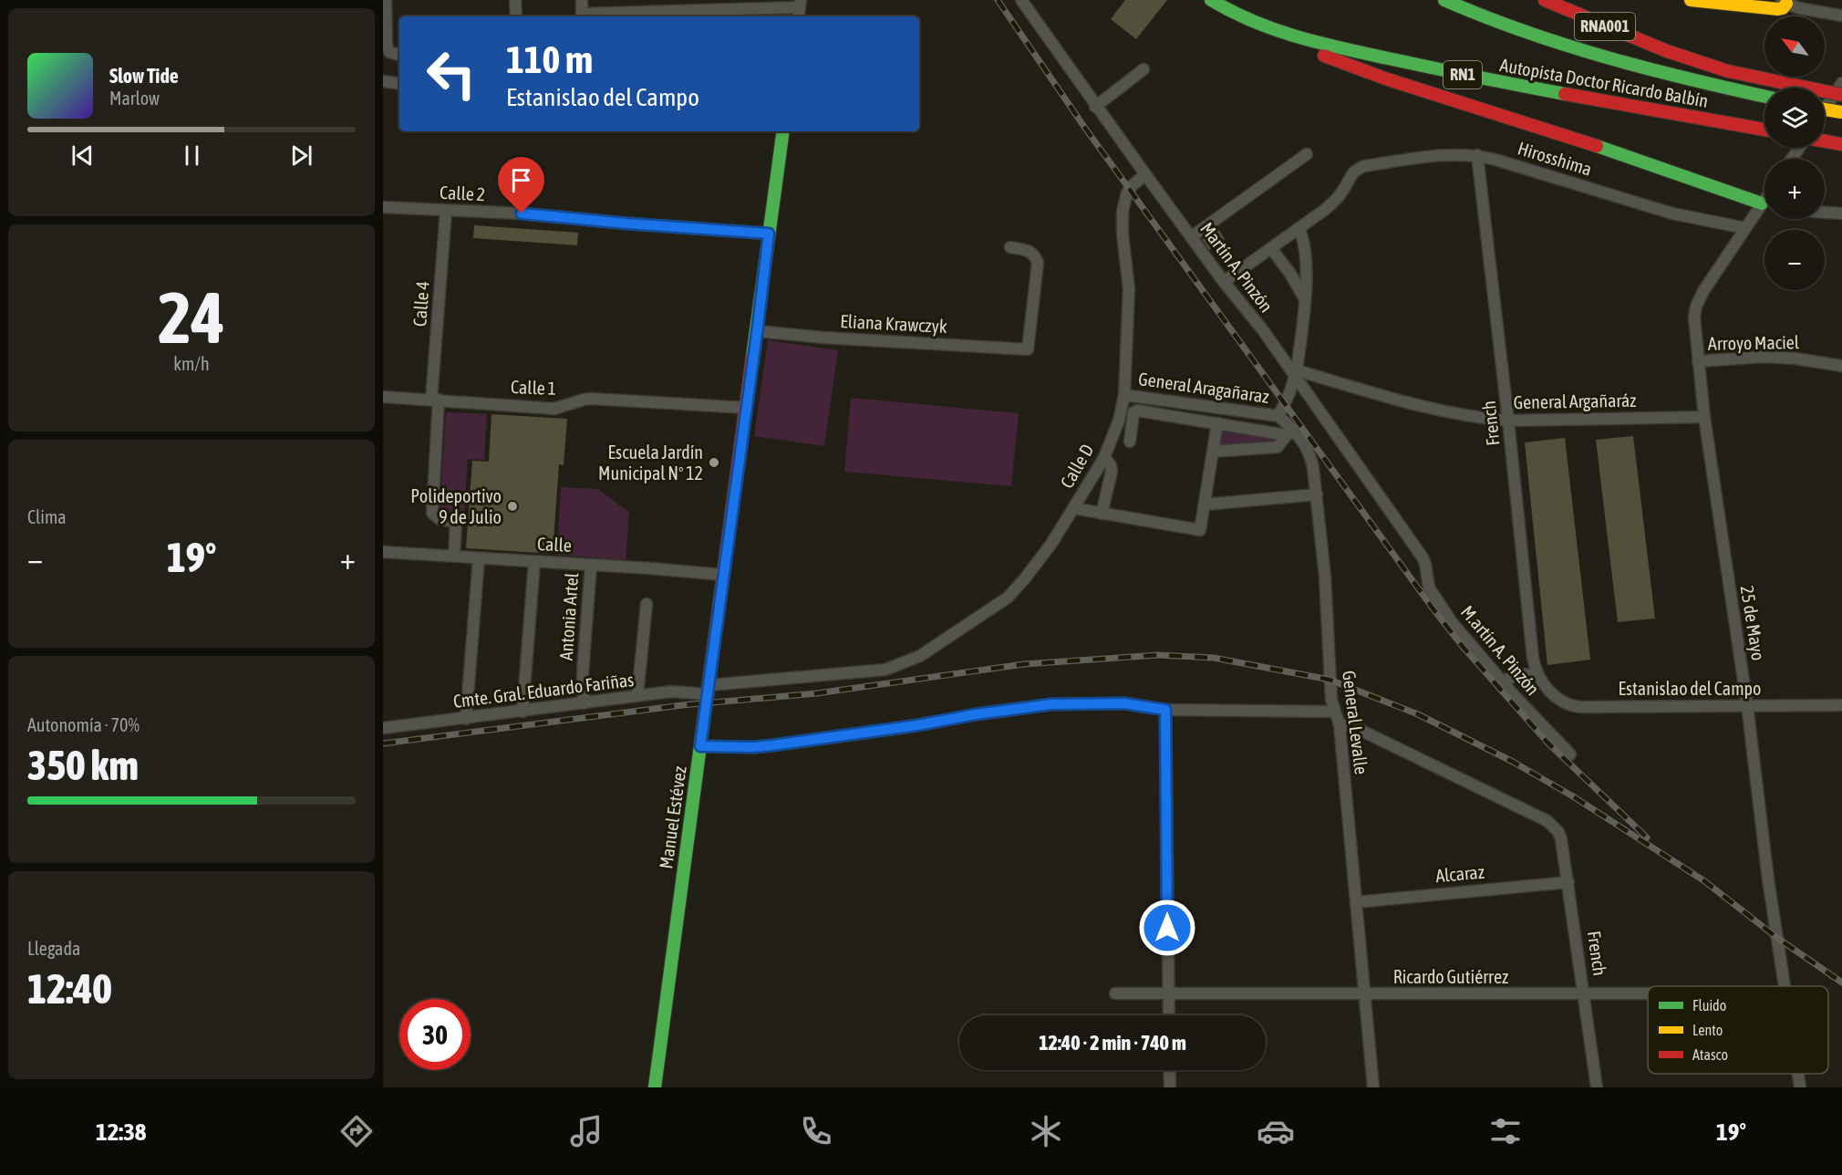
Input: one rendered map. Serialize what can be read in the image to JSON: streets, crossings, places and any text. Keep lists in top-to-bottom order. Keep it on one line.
{"streets":{"main road":["RNA001","RN1","Autopista Doctor Ricardo Balbín","Manuel Estévez"],"street":["Hirosshima","Calle 2","Martín A. Pinzón","Calle 4","Eliana Krawczyk","Arroyo Maciel","Calle 1","General Aragañaraz","General Argañaráz","French","Calle D","Calle","Antonia Artel","25 de Mayo","M.artín A. Pinzón","Estanislao del Campo","Cmte. Gral. Eduardo Fariñas","General Levalle","Alcaraz","Ricardo Gutiérrez"]},"crossings":[["Hirosshima","French"],["Hirosshima","25 de Mayo"],["Calle 2","Calle 4"],["Calle 2","Manuel Estévez"],["Martín A. Pinzón","General Argañaráz"],["Martín A. Pinzón","Calle D"],["Martín A. Pinzón","M.artín A. Pinzón"],["Calle 4","Calle 1"],["Calle 4","Calle"],["Eliana Krawczyk","Manuel Estévez"],["Arroyo Maciel","25 de Mayo"],["Calle 1","Manuel Estévez"],["General Aragañaraz","Calle D"],["General Aragañaraz","General Levalle"],["General Argañaráz","French"],["General Argañaráz","25 de Mayo"],["French","Estanislao del Campo"],["French","General Levalle"],["French","Alcaraz"],["French","Ricardo Gutiérrez"],["Calle D","Cmte. Gral. Eduardo Fariñas"],["Calle D","Manuel Estévez"],["Calle","Antonia Artel"],["Calle","Manuel Estévez"],["Antonia Artel","Cmte. Gral. Eduardo Fariñas"],["25 de Mayo","Estanislao del Campo"],["Cmte. Gral. Eduardo Fariñas","Manuel Estévez"],["General Levalle","Alcaraz"],["General Levalle","Ricardo Gutiérrez"]],"places":["Escuela Jardín Municipal Nº 12","Polideportivo 9 de Julio"],"legend":["Fluido","Lento","Atasco"],"north":"top left","page":{"map_buttons":["+","−"],"turn":["110 m","Estanislao del Campo"],"song":["Slow Tide","Marlow"],"tile":[["24","km/h"],"Clima",["Autonomía · 70%","350 km"],["Llegada","12:40"]],"heat":["−","19°","+"],"limit":"30","trip":"12:40 · 2 min · 740 m","tabs":["12:38","19°"]}}
